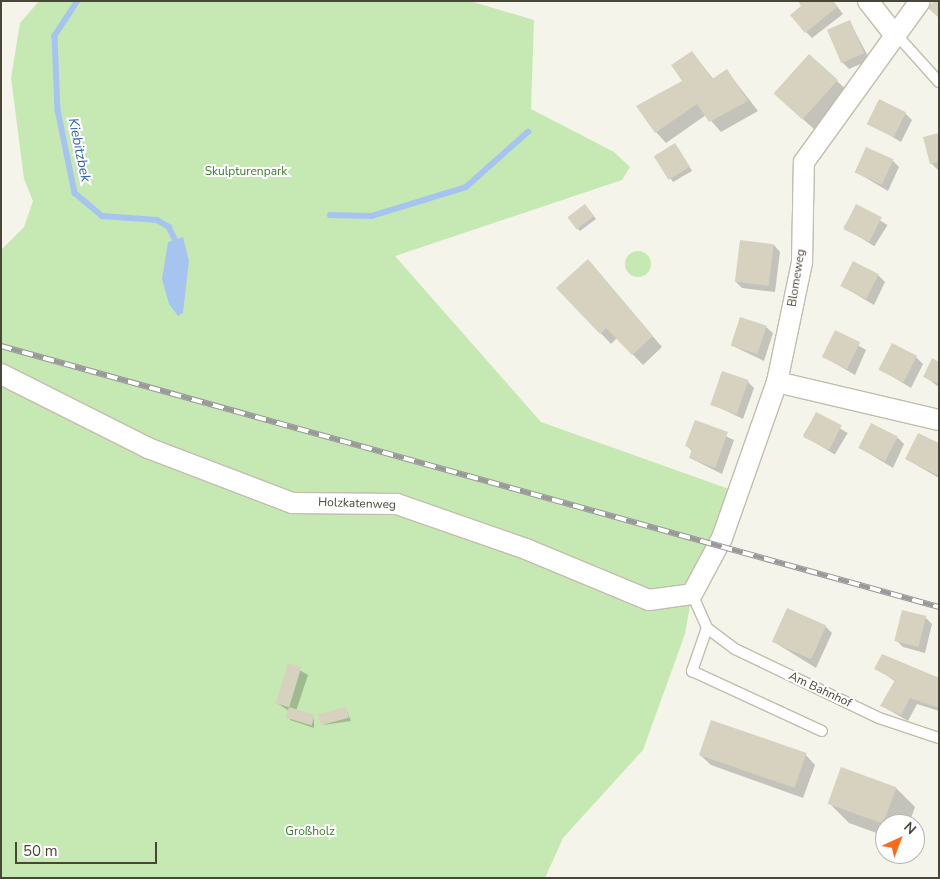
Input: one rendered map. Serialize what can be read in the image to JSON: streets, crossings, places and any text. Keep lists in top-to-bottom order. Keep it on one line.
{"streets":{"street":["Blomeweg","Holzkatenweg"],"lane":["Am Bahnhof"]},"crossings":[["Blomeweg","Holzkatenweg"],["Blomeweg","Am Bahnhof"],["Holzkatenweg","Am Bahnhof"]],"water":["Kiebitzbek"],"parks":["Skulpturenpark","Großholz"],"scale_bar":"50 m","north":"top right"}
